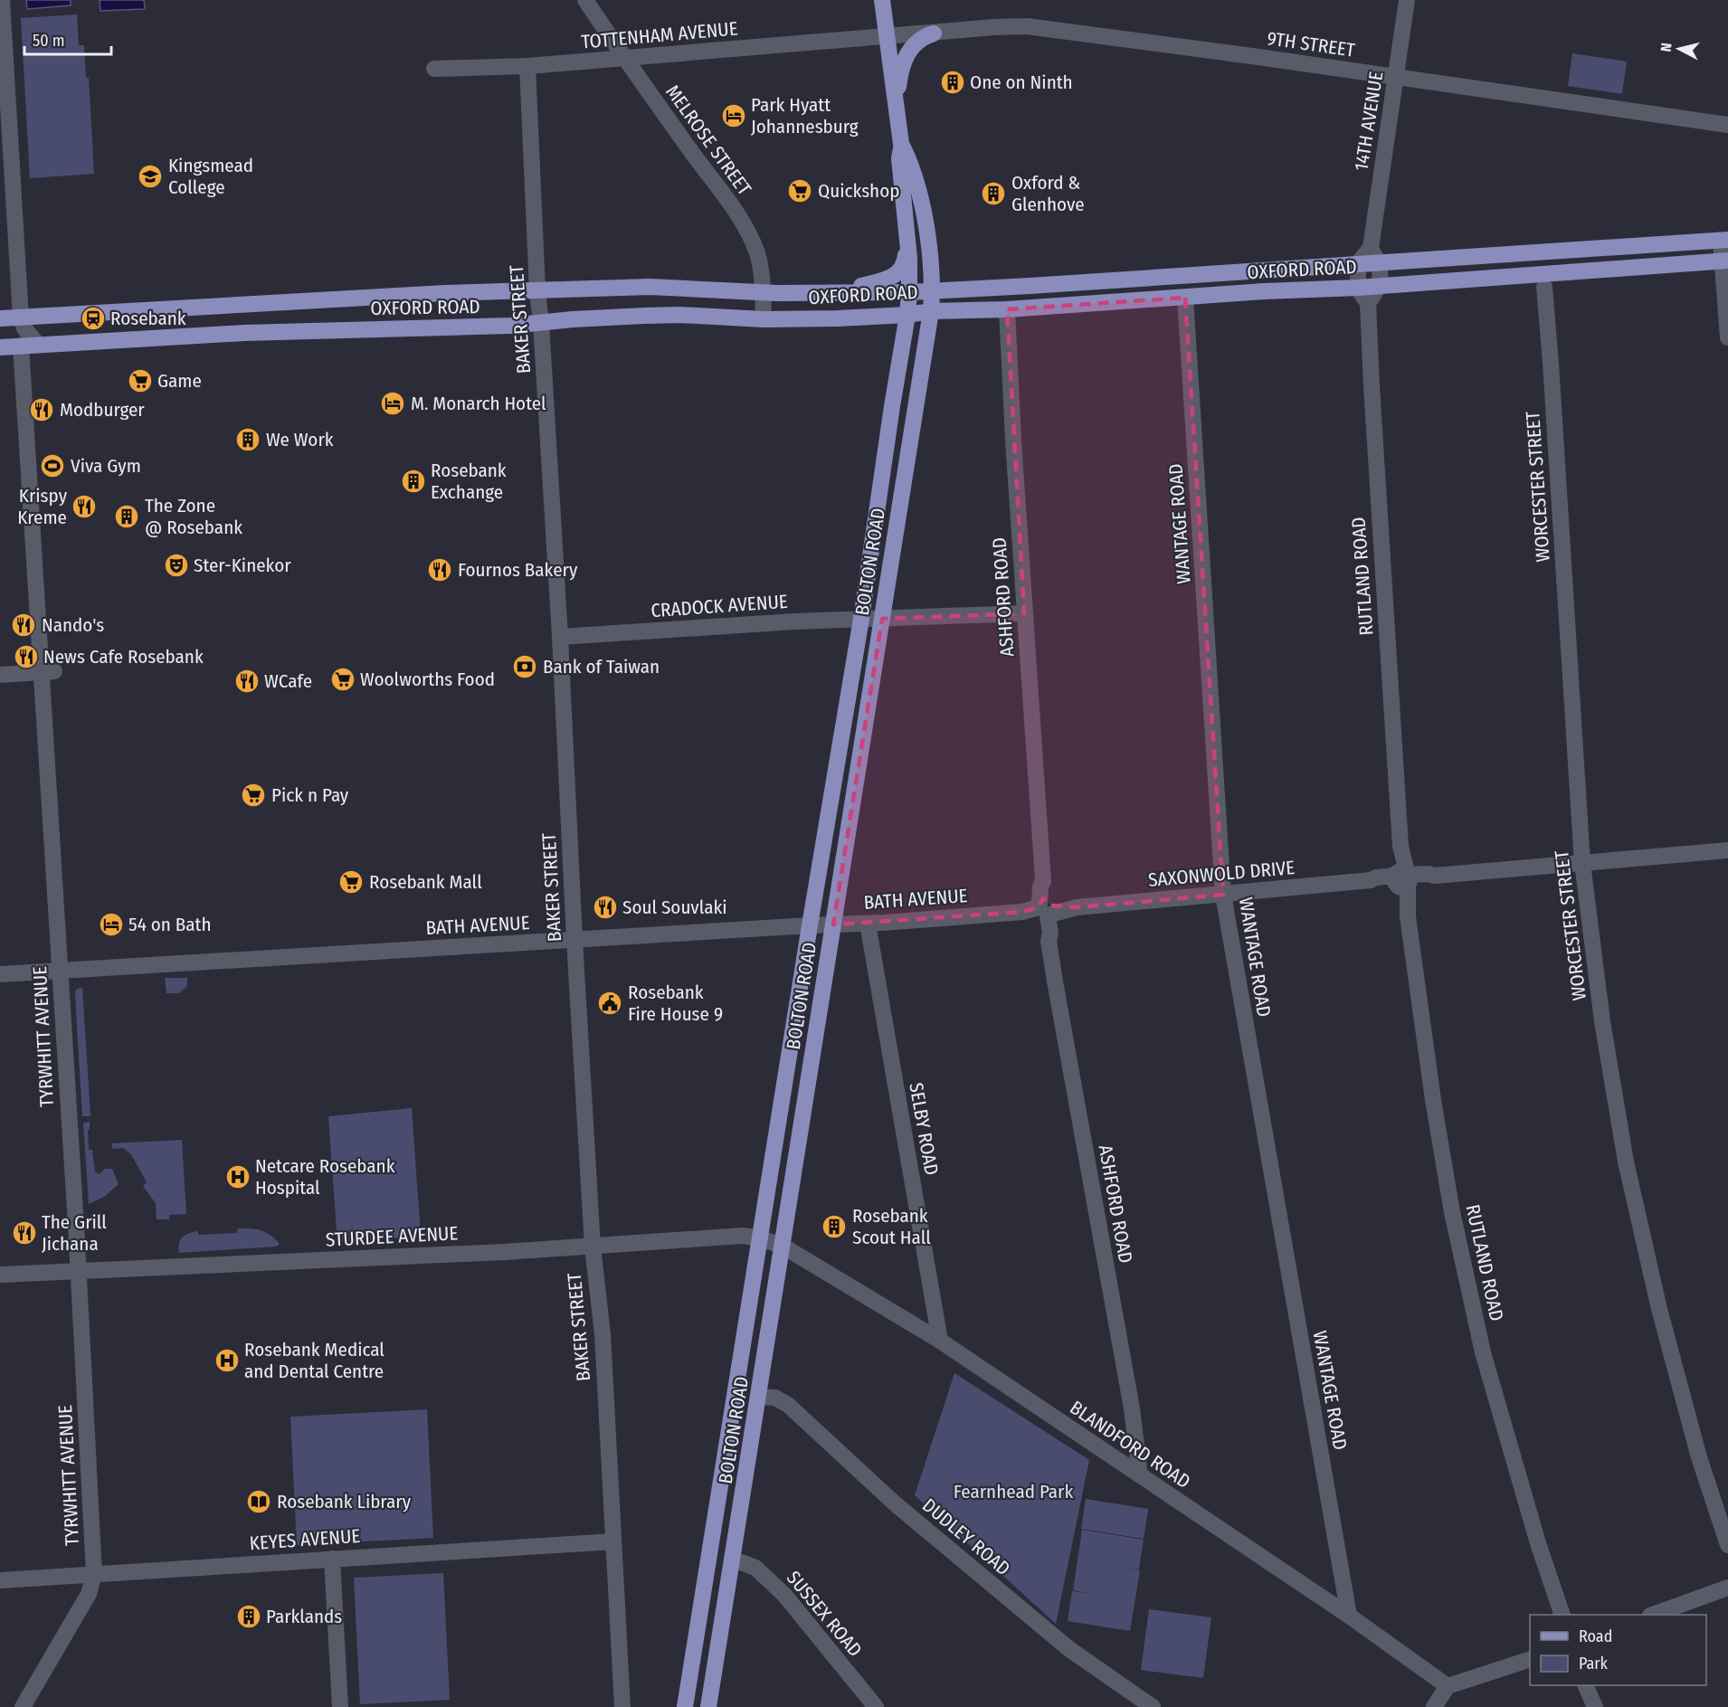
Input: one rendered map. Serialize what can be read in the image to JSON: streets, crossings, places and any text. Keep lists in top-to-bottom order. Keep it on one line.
{"streets":{"main road":["OXFORD ROAD","BOLTON ROAD"],"street":["TOTTENHAM AVENUE","9TH STREET","14TH AVENUE","MELROSE STREET","BAKER STREET","WORCESTER STREET","WANTAGE ROAD","RUTLAND ROAD","ASHFORD ROAD","CRADOCK AVENUE","SAXONWOLD DRIVE","BATH AVENUE","TYRWHITT AVENUE","SELBY ROAD","STURDEE AVENUE","BLANDFORD ROAD","DUDLEY ROAD","KEYES AVENUE","SUSSEX ROAD"]},"crossings":[["TOTTENHAM AVENUE","9TH STREET"],["TOTTENHAM AVENUE","MELROSE STREET"],["TOTTENHAM AVENUE","BAKER STREET"],["9TH STREET","14TH AVENUE"],["MELROSE STREET","OXFORD ROAD"],["OXFORD ROAD","BAKER STREET"],["OXFORD ROAD","WORCESTER STREET"],["OXFORD ROAD","WANTAGE ROAD"],["OXFORD ROAD","BOLTON ROAD"],["OXFORD ROAD","ASHFORD ROAD"],["OXFORD ROAD","TYRWHITT AVENUE"],["BAKER STREET","CRADOCK AVENUE"],["BAKER STREET","BATH AVENUE"],["BAKER STREET","STURDEE AVENUE"],["BAKER STREET","KEYES AVENUE"],["WORCESTER STREET","SAXONWOLD DRIVE"],["WANTAGE ROAD","SAXONWOLD DRIVE"],["WANTAGE ROAD","BLANDFORD ROAD"],["BOLTON ROAD","CRADOCK AVENUE"],["BOLTON ROAD","BATH AVENUE"],["BOLTON ROAD","STURDEE AVENUE"],["BOLTON ROAD","BLANDFORD ROAD"],["BOLTON ROAD","DUDLEY ROAD"],["BOLTON ROAD","SUSSEX ROAD"],["RUTLAND ROAD","SAXONWOLD DRIVE"],["ASHFORD ROAD","CRADOCK AVENUE"],["ASHFORD ROAD","SAXONWOLD DRIVE"],["ASHFORD ROAD","BATH AVENUE"],["ASHFORD ROAD","BLANDFORD ROAD"],["SAXONWOLD DRIVE","BATH AVENUE"],["BATH AVENUE","TYRWHITT AVENUE"],["BATH AVENUE","SELBY ROAD"],["TYRWHITT AVENUE","STURDEE AVENUE"],["TYRWHITT AVENUE","KEYES AVENUE"],["SELBY ROAD","BLANDFORD ROAD"],["STURDEE AVENUE","BLANDFORD ROAD"]],"parks":["Fearnhead Park"],"places":{"building":["One on Ninth","Oxford & Glenhove","We Work","Rosebank Exchange","The Zone @ Rosebank","Rosebank Scout Hall","Parklands"],"hotel":["Park Hyatt Johannesburg","M. Monarch Hotel","54 on Bath"],"school or university":["Kingsmead College"],"supermarket":["Quickshop","Game","Woolworths Food","Pick n Pay","Rosebank Mall"],"station":["Rosebank"],"restaurant":["Modburger","Krispy Kreme","Fournos Bakery","Nando's","News Cafe Rosebank","WCafe","Soul Souvlaki","The Grill Jichana"],"sports":["Viva Gym"],"theatre":["Ster-Kinekor"],"bank":["Bank of Taiwan"],"public building":["Rosebank Fire House 9"],"hospital":["Netcare Rosebank Hospital","Rosebank Medical and Dental Centre"],"library":["Rosebank Library"]},"legend":["Road","Park"],"scale_bar":"50 m","north":"left"}
